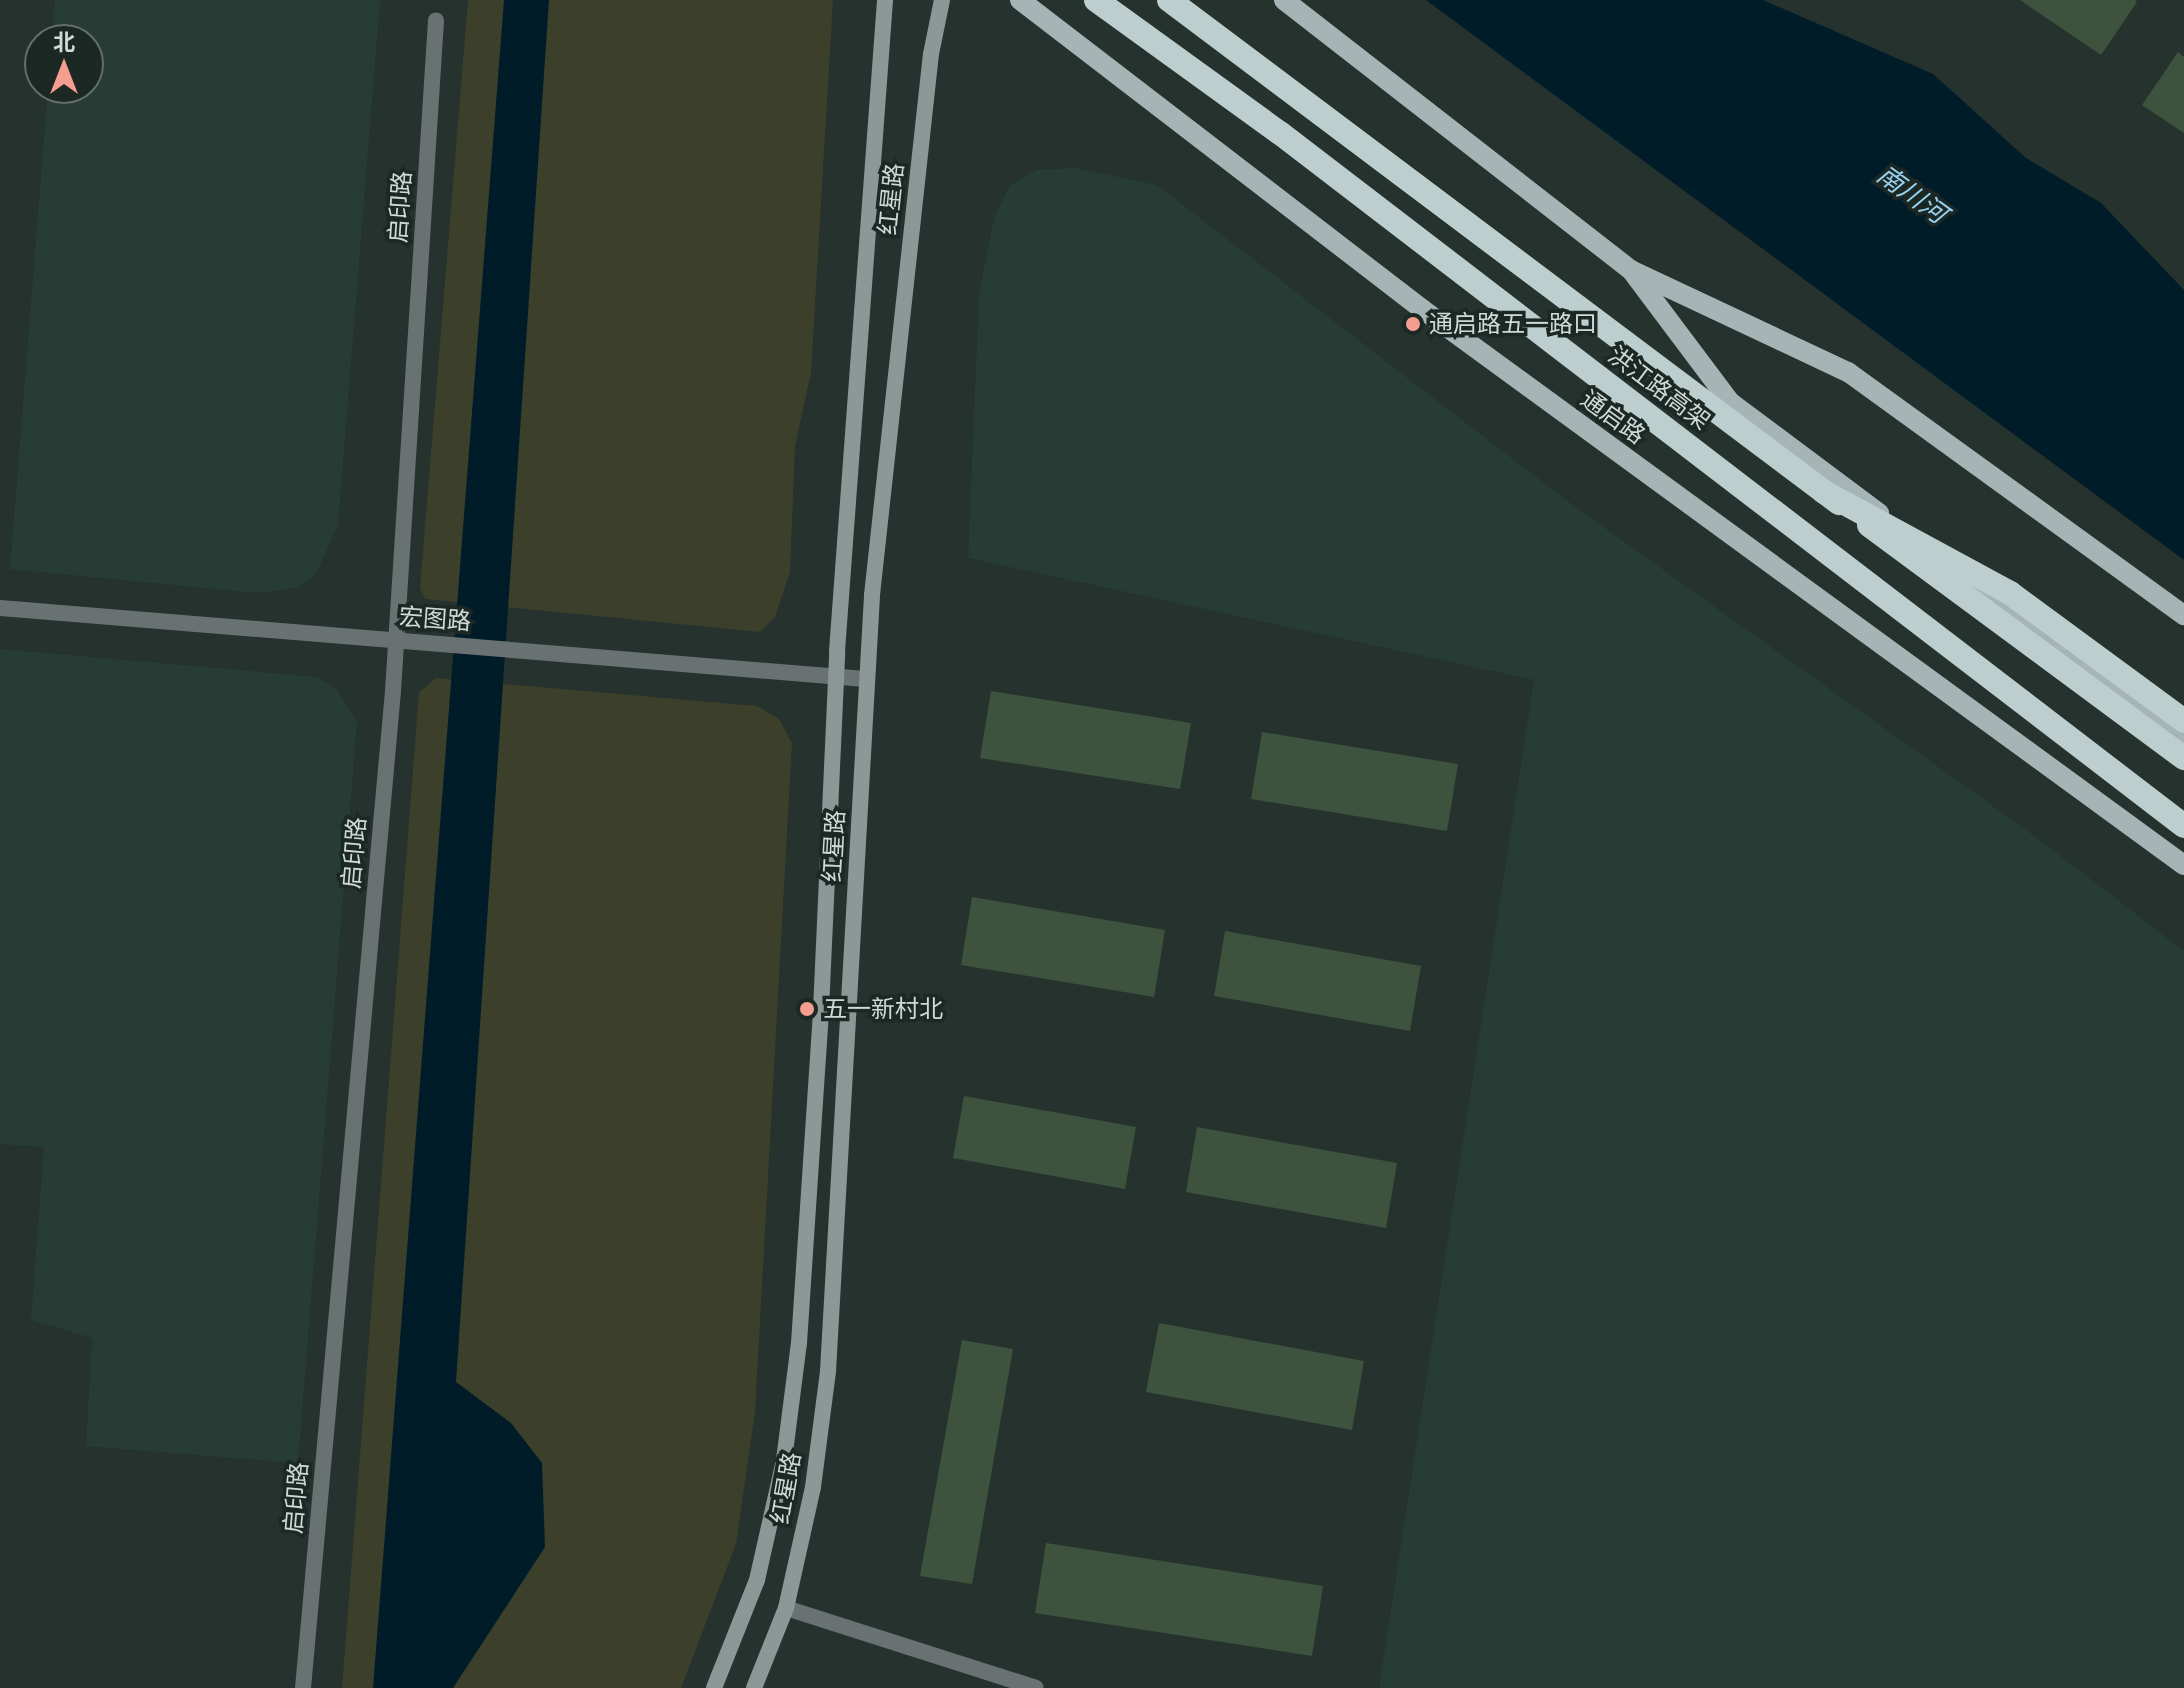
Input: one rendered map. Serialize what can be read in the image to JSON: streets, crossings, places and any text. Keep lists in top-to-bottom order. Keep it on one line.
{"streets":{"highway":["洪江路高架"],"main road":["红星路","通启路"],"street":["启印路","宏图路"]},"crossings":[["红星路","宏图路"],["启印路","宏图路"]],"water":["南川河"],"places":["通启路五一路口","五一新村北"],"north":"top"}
